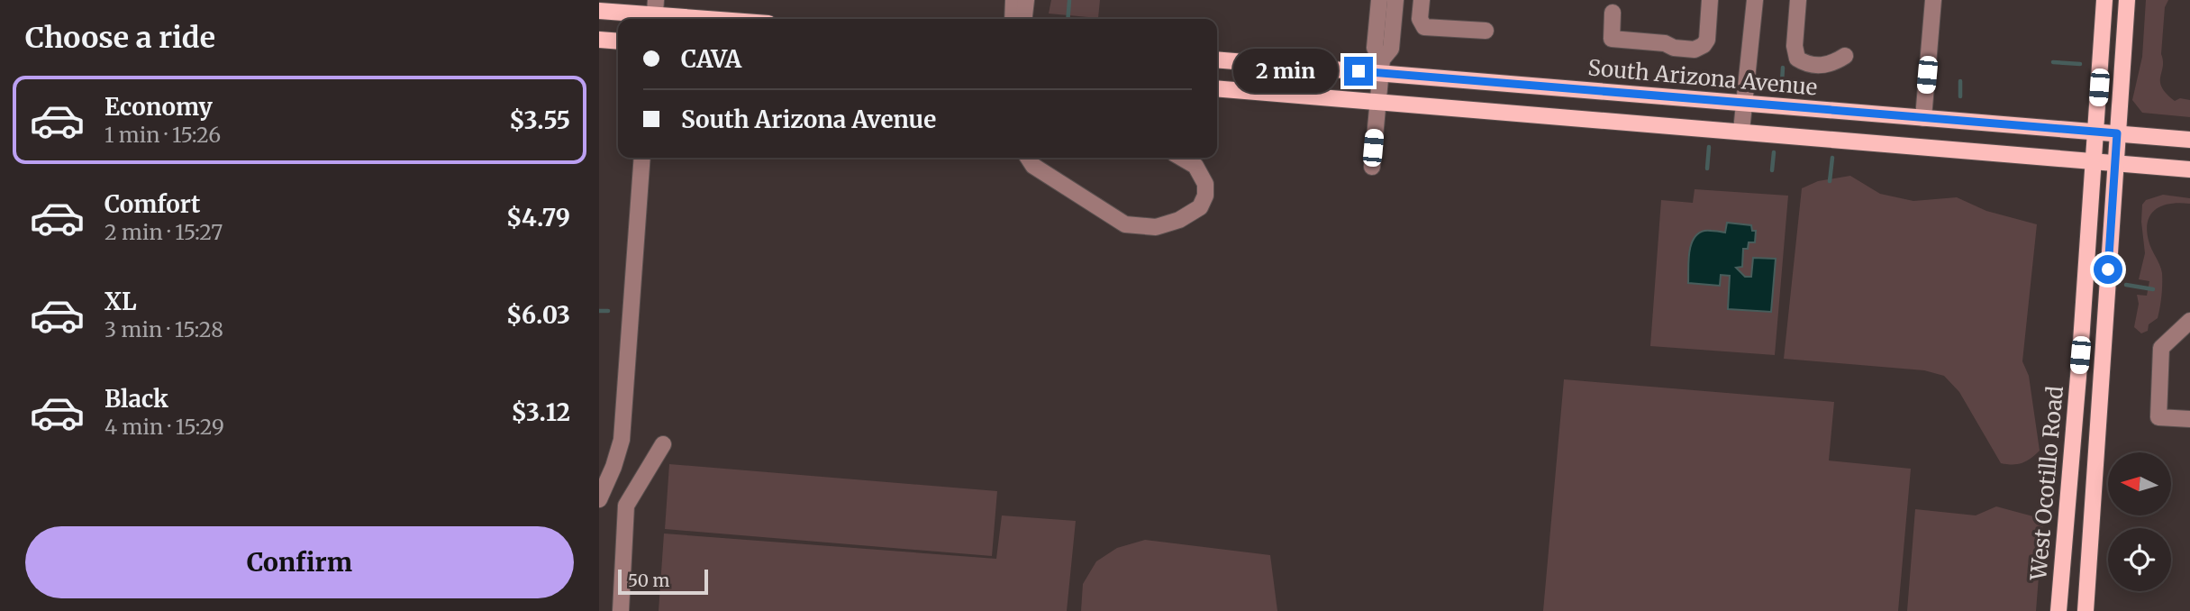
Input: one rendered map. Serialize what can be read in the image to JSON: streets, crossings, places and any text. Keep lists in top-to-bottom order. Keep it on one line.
{"streets":{"main road":["South Arizona Avenue","West Ocotillo Road"]},"crossings":[["South Arizona Avenue","West Ocotillo Road"]],"scale_bar":"50 m","north":"left","page":{"heading":"Choose a ride","banner":["CAVA","South Arizona Avenue"],"bubble":"2 min","list":[{"name":"Economy","note":"1 min · 15:26","value":"$3.55"},{"name":"Comfort","note":"2 min · 15:27","value":"$4.79"},{"name":"XL","note":"3 min · 15:28","value":"$6.03"},{"name":"Black","note":"4 min · 15:29","value":"$3.12"}],"buttons":"Confirm","scale":"50 m"}}
